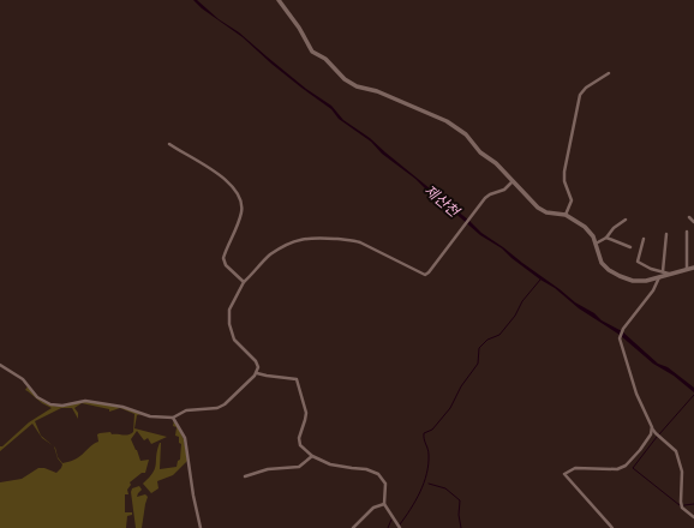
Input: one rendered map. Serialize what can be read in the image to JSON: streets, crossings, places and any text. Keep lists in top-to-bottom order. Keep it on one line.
{"water":["제산천"]}
